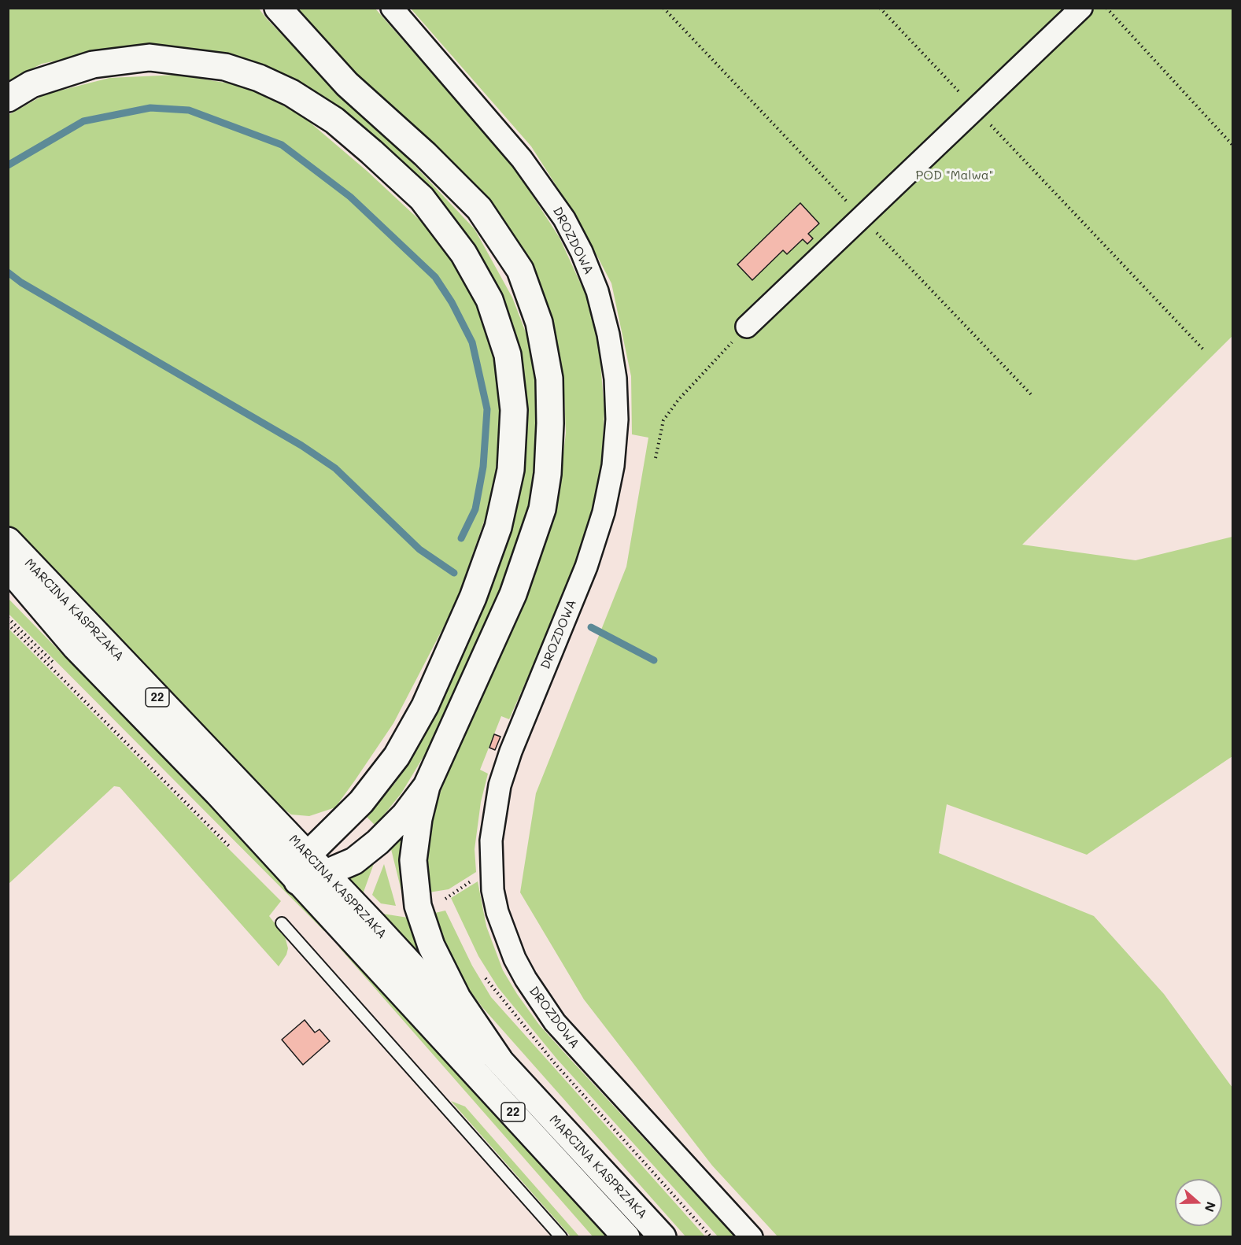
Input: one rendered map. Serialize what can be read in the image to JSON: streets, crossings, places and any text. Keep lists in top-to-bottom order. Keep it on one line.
{"streets":{"main road":["MARCINA KASPRZAKA","22"],"street":["DROZDOWA"]},"parks":["POD \"Malwa\""],"north":"right"}
